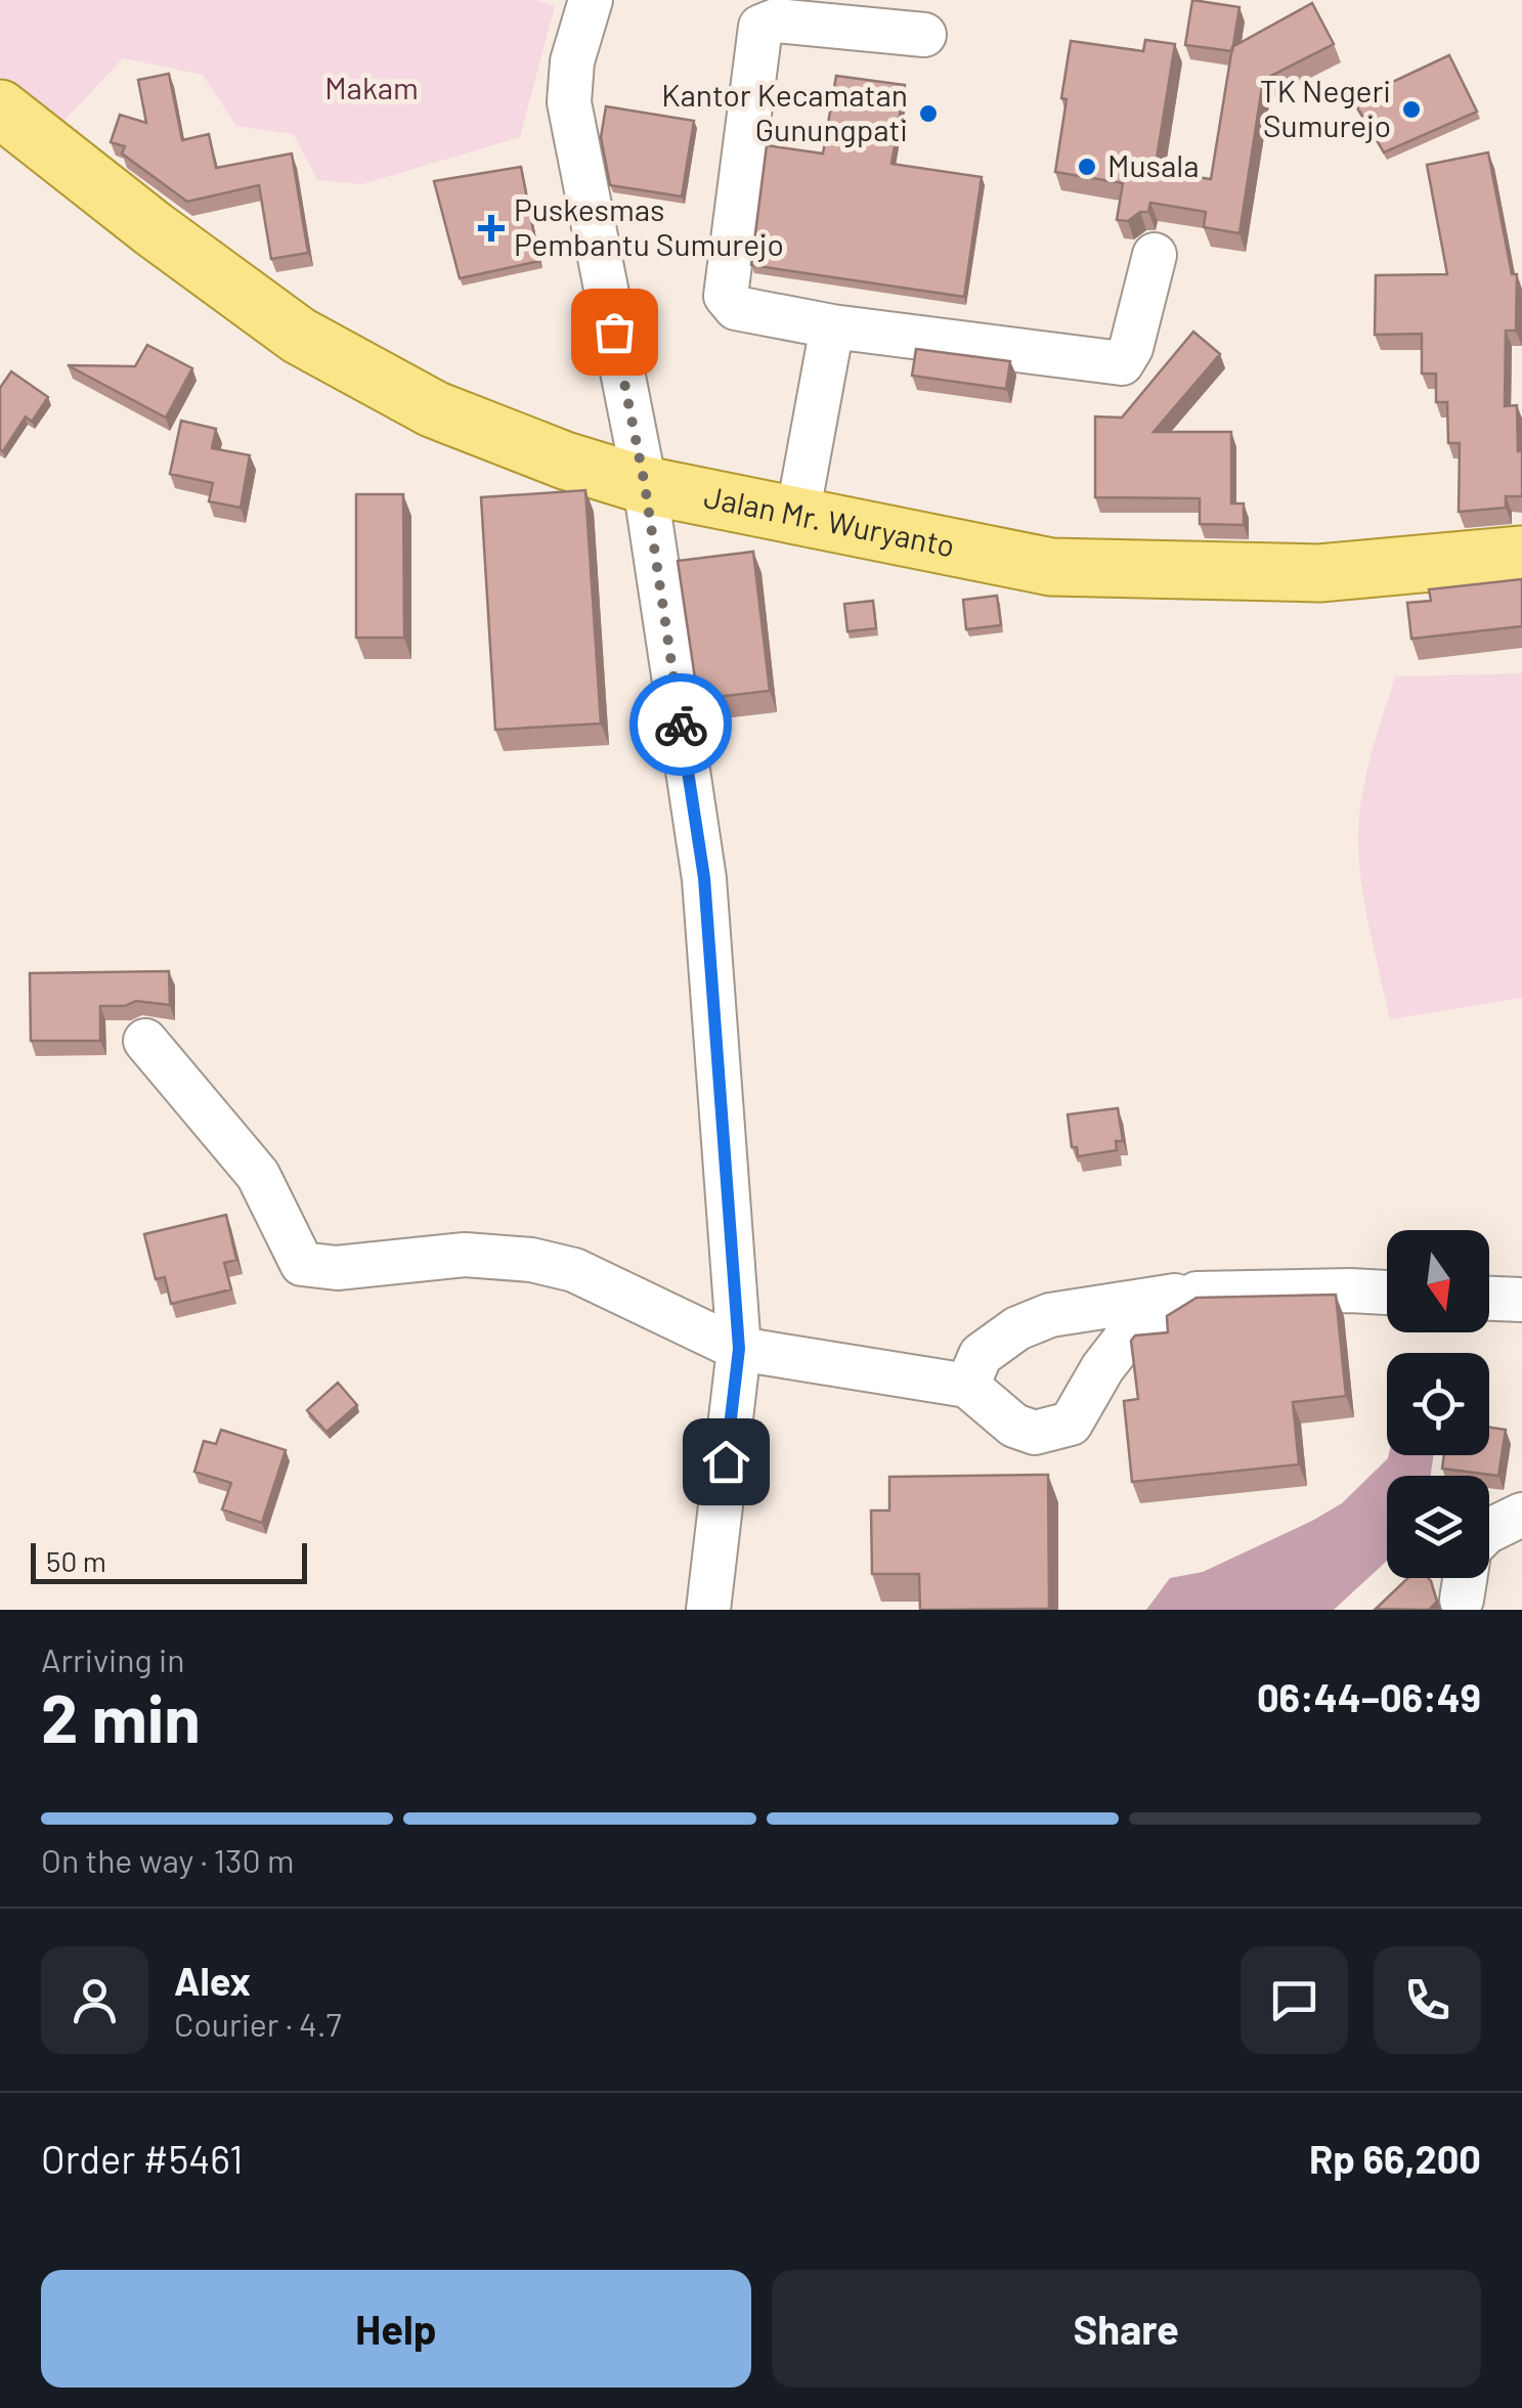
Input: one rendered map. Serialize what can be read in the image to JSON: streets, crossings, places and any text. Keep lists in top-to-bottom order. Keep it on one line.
{"streets":{"main road":["Jalan Mr. Wuryanto"]},"parks":["Makam"],"places":{"other":["TK Negeri Sumurejo","Kantor Kecamatan Gunungpati","Musala"],"health":["Puskesmas Pembantu Sumurejo"]},"scale_bar":"50 m","north":"bottom","page":{"scale":"50 m","heading":["2 min","Arriving in","06:44–06:49"],"panel":["Alex","Courier · 4.7","Order #5461","Rp 66,200"],"bar":"On the way · 130 m","buttons":["Help","Share"]}}
